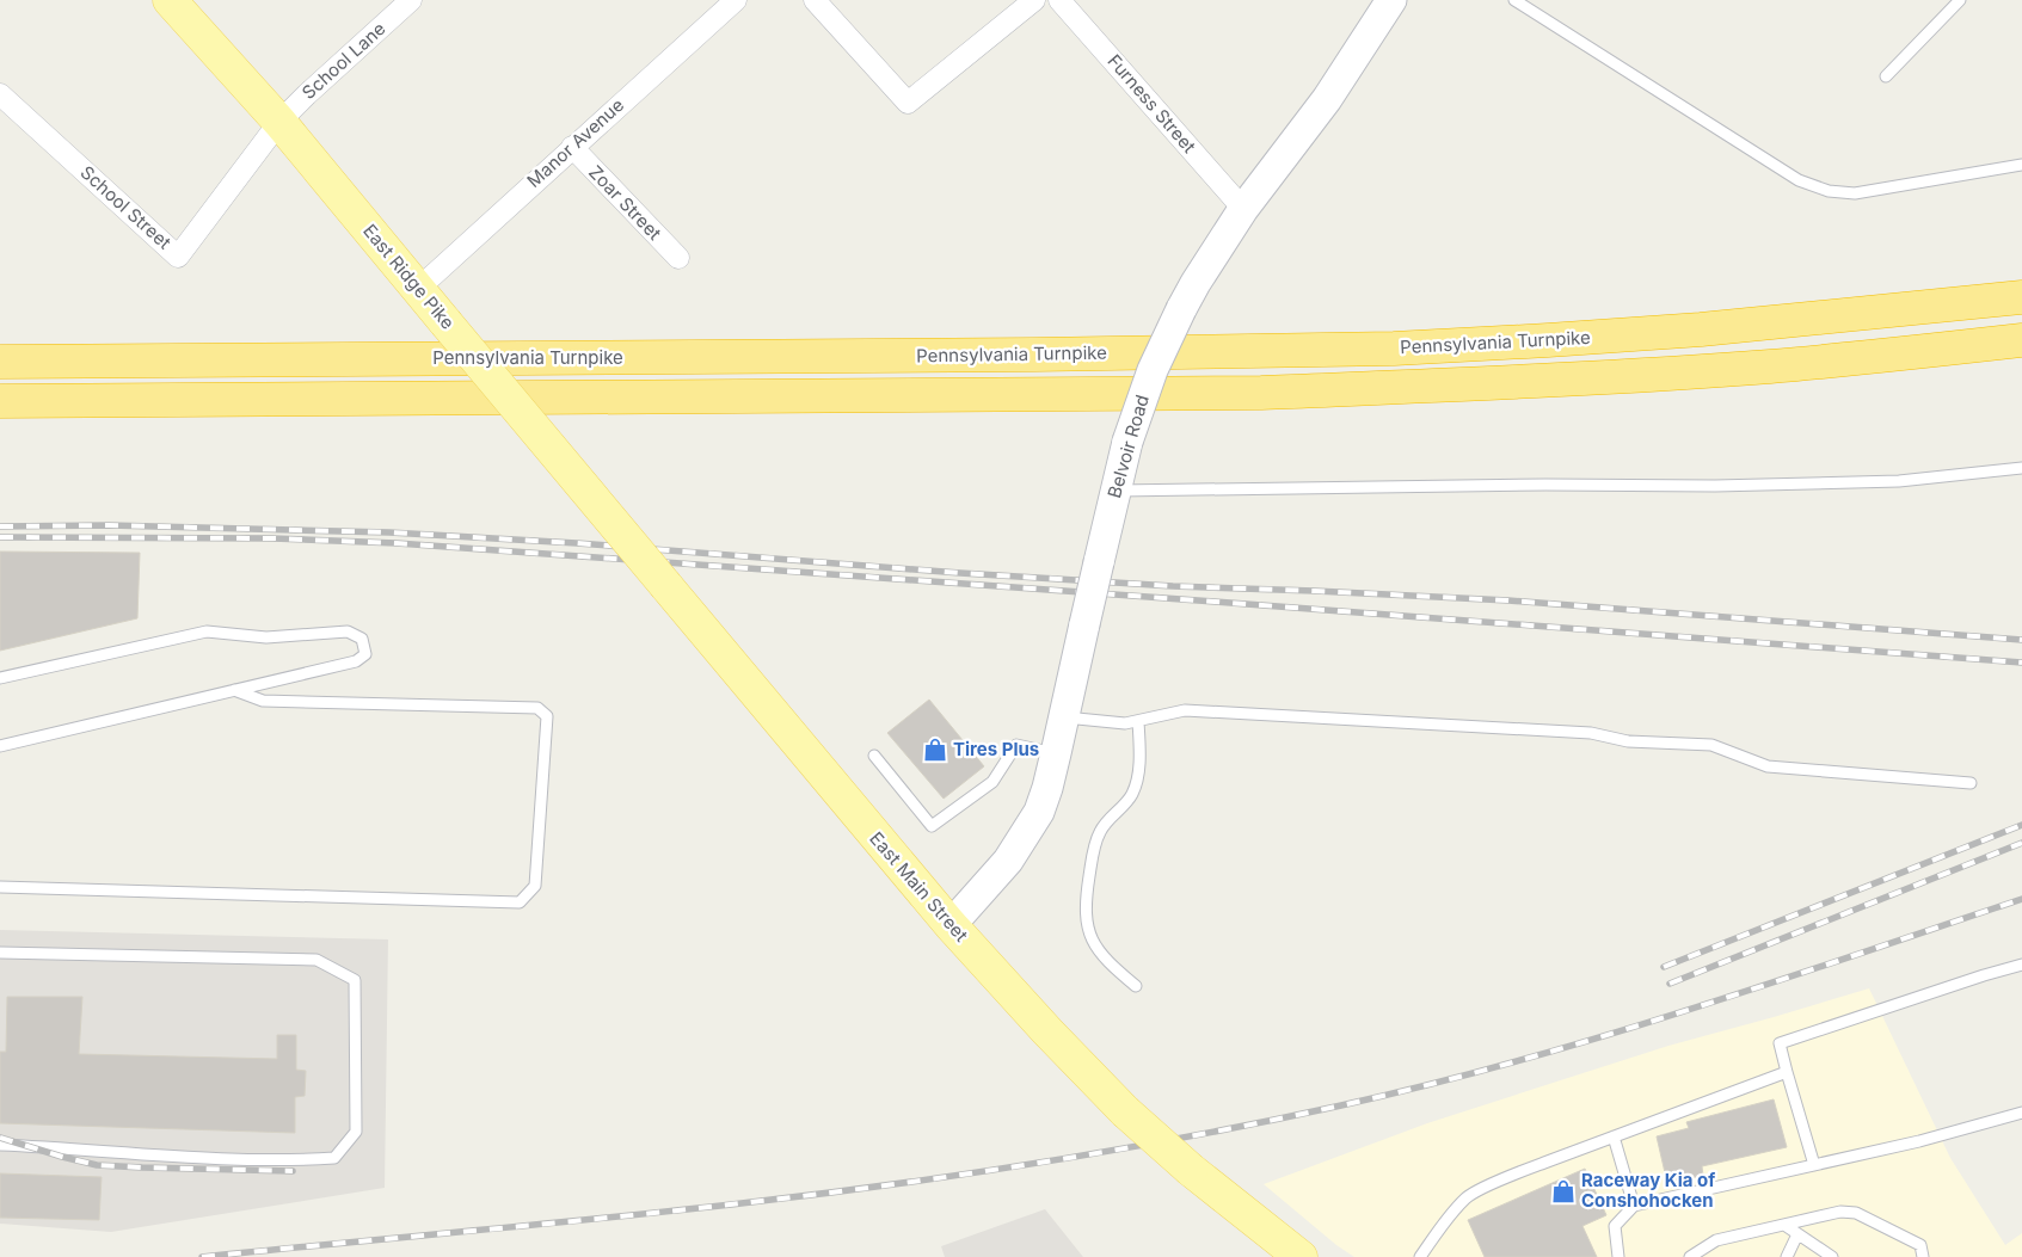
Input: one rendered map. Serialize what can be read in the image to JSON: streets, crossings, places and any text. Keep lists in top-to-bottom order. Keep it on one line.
{"streets":{"highway":["Pennsylvania Turnpike"],"main road":["East Ridge Pike","East Main Street"],"street":["School Lane","Furness Street","Manor Avenue","Zoar Street","School Street","Belvoir Road"]},"crossings":[["School Lane","School Street"],["School Lane","East Ridge Pike"],["Furness Street","Belvoir Road"],["Manor Avenue","Zoar Street"],["Manor Avenue","East Ridge Pike"],["School Street","East Ridge Pike"],["East Ridge Pike","East Main Street"],["Belvoir Road","East Main Street"]],"places":{"shop":["Tires Plus","Raceway Kia of Conshohocken"]}}
